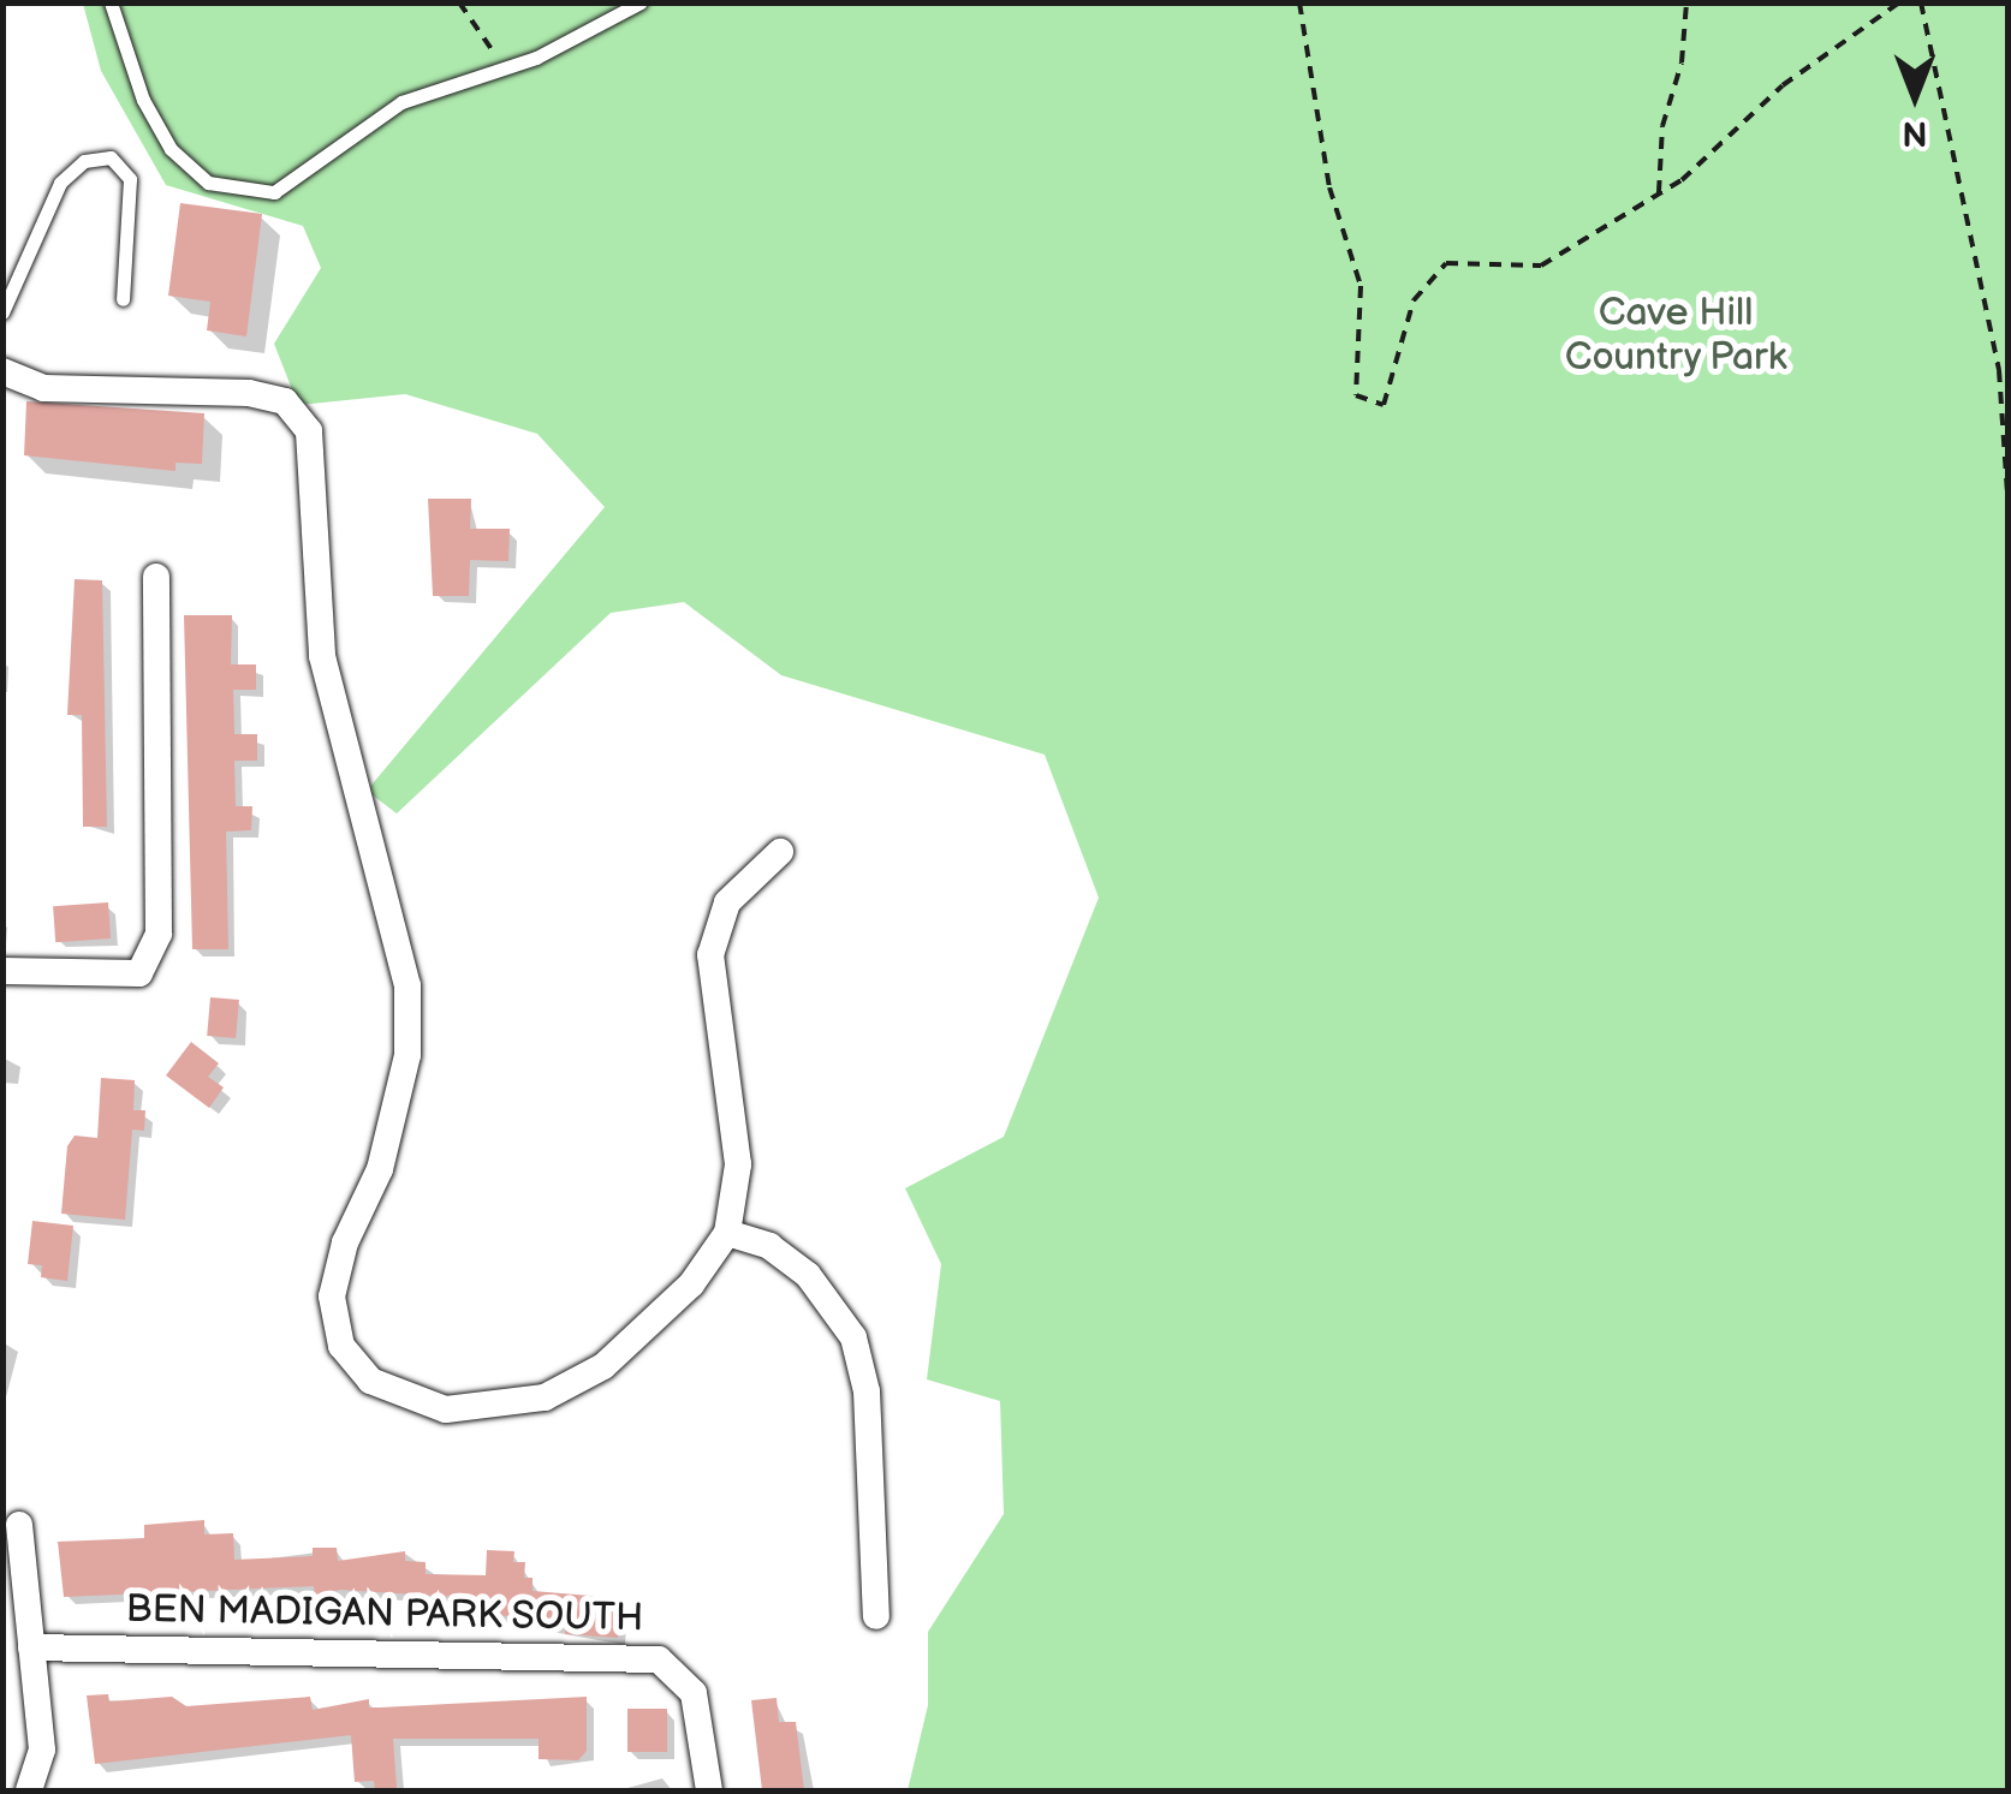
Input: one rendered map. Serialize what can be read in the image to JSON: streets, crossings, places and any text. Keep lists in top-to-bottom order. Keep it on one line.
{"streets":{"street":["BEN MADIGAN PARK SOUTH"]},"parks":["Cave Hill Country Park"],"north":"bottom"}
